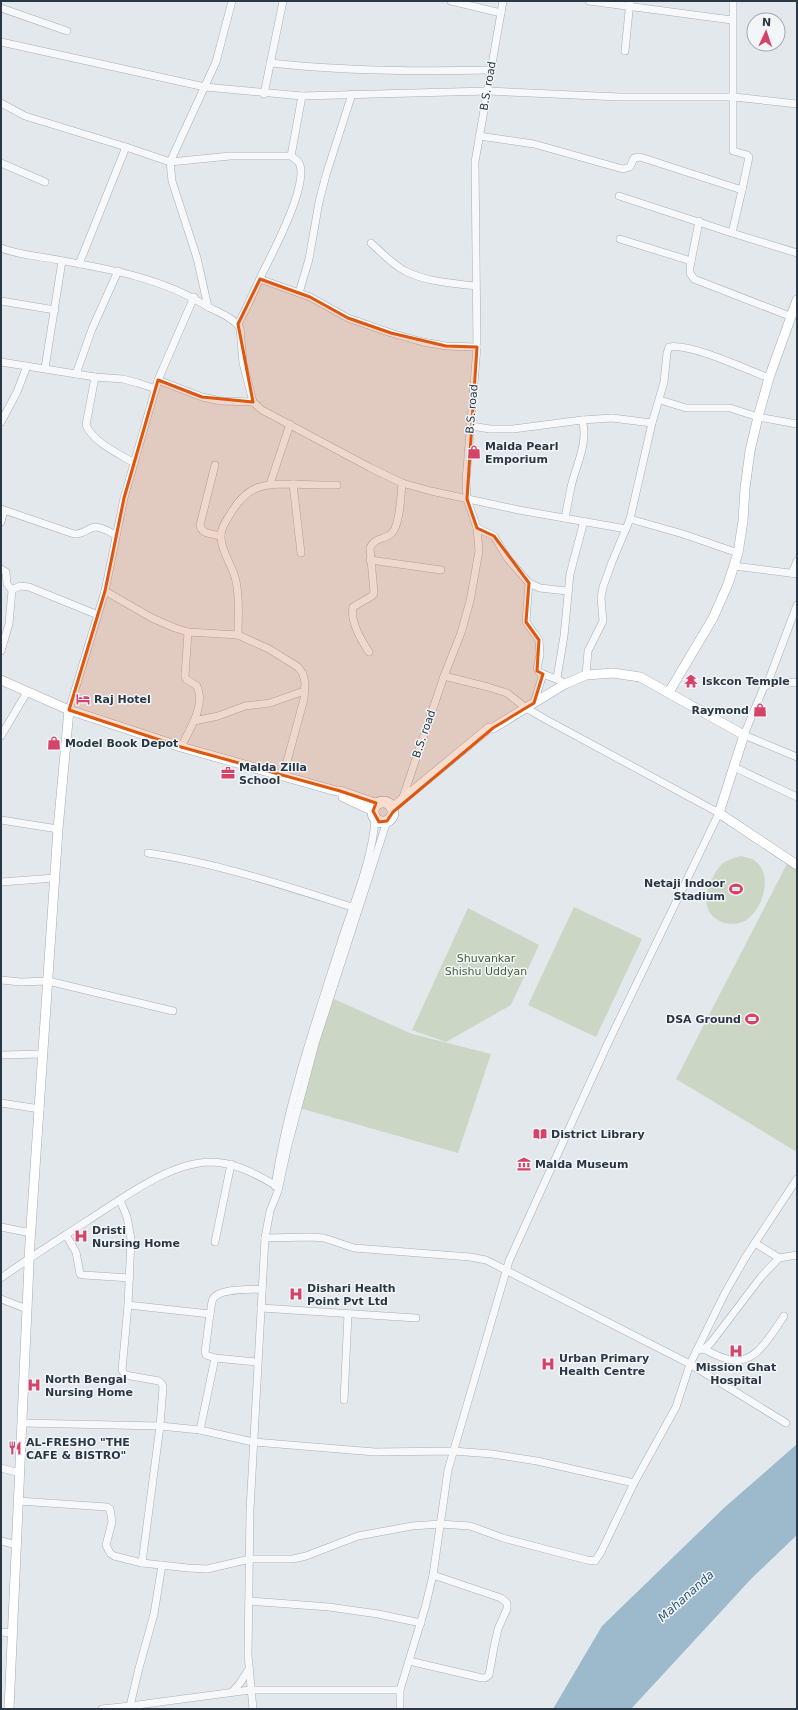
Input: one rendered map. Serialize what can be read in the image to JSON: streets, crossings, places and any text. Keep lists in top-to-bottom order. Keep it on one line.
{"streets":{"street":["B.S. road"]},"water":["Mahananda"],"parks":["Shuvankar Shishu Uddyan"],"places":{"shop":["Malda Pearl Emporium","Raymond","Model Book Depot"],"temple":["Iskcon Temple"],"hotel":["Raj Hotel"],"office":["Malda Zilla School"],"sports":["Netaji Indoor Stadium","DSA Ground"],"library":["District Library"],"museum":["Malda Museum"],"hospital":["Dristi Nursing Home","Dishari Health Point Pvt Ltd","Mission Ghat Hospital","Urban Primary Health Centre","North Bengal Nursing Home"],"restaurant":["AL-FRESHO \"THE CAFE & BISTRO\""]},"north":"top"}
